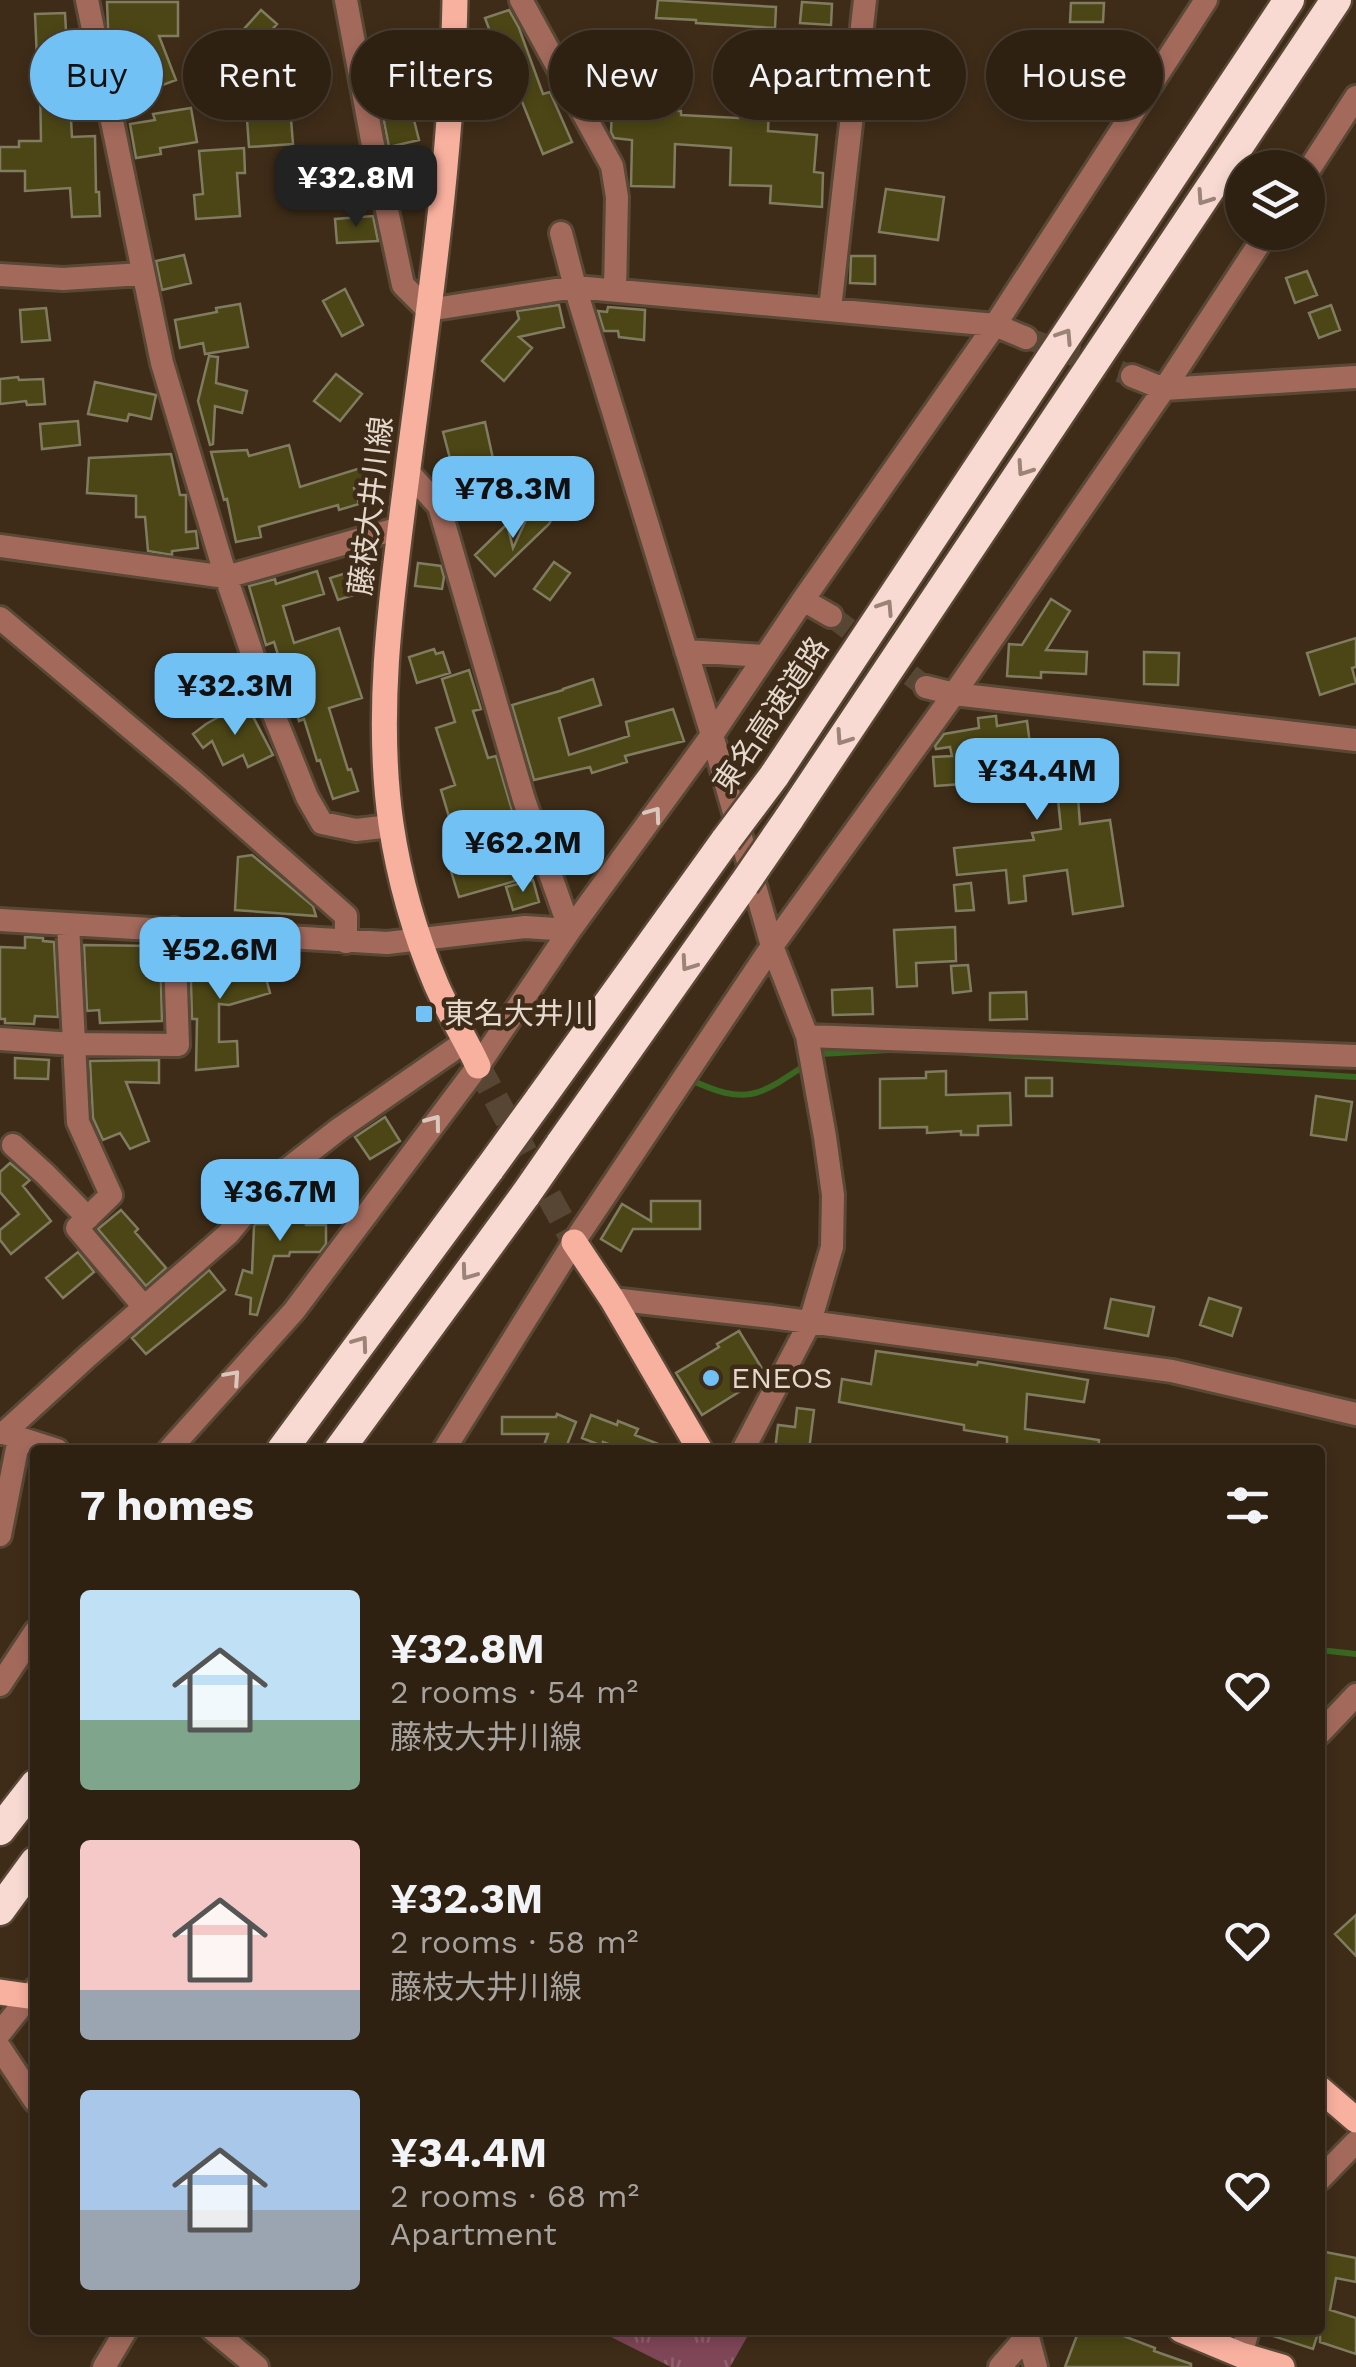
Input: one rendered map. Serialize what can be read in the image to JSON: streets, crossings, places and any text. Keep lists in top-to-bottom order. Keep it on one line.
{"streets":{"highway":["東名高速道路"],"main road":["藤枝大井川線"]},"places":{"transit":["東名大井川"],"other":["ENEOS"]},"page":{"chip":["Buy","Rent","Filters","New","Apartment","House"],"price":["¥32.8M","¥78.3M","¥32.3M","¥34.4M","¥62.2M","¥52.6M","¥36.7M"],"heading":"7 homes","list":[{"name":"¥32.8M","note":"2 rooms · 54 m² · 藤枝大井川線"},{"name":"¥32.3M","note":"2 rooms · 58 m² · 藤枝大井川線"},{"name":"¥34.4M","note":"2 rooms · 68 m² · Apartment"}]}}
